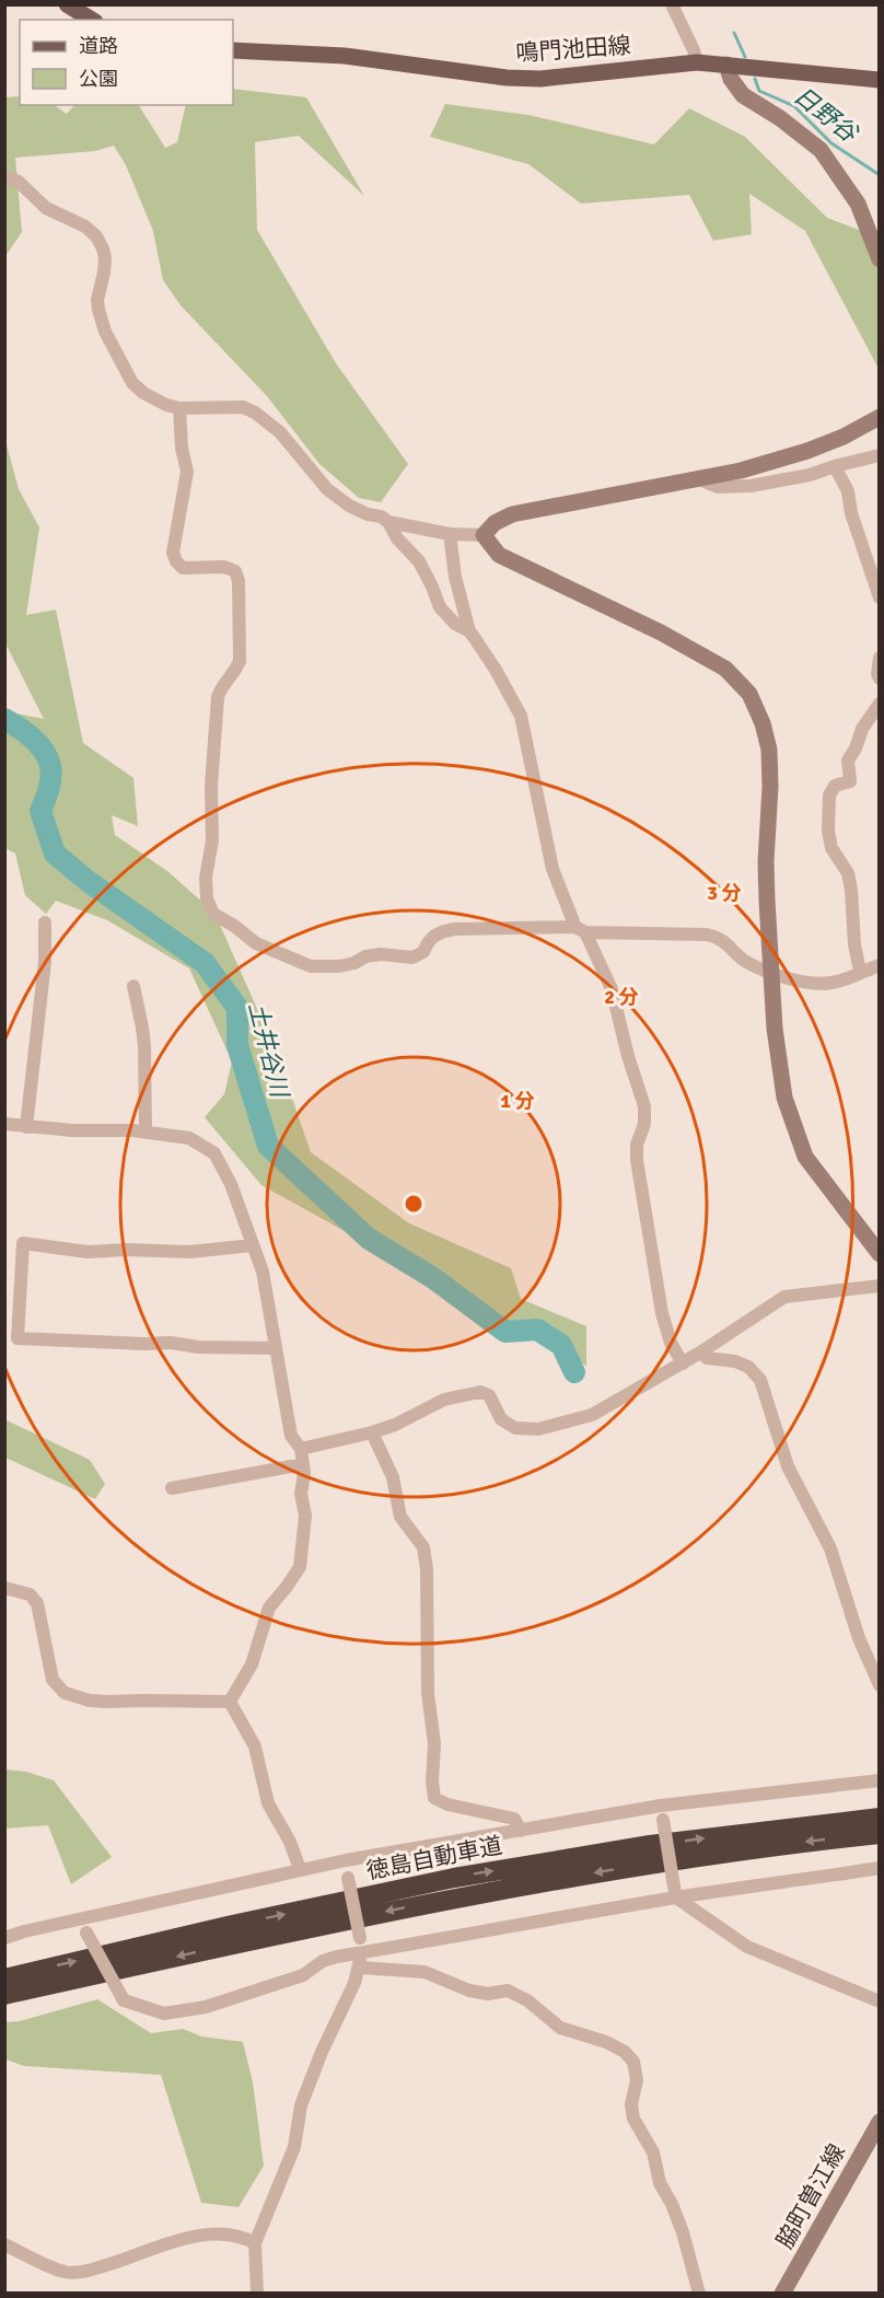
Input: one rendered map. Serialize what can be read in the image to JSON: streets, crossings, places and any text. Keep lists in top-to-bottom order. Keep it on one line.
{"streets":{"highway":["徳島自動車道"],"main road":["鳴門池田線"],"street":["脇町曽江線"]},"water":["日野谷","土井谷川"],"legend":["道路","公園"],"rings":["3 分","2 分","1 分"]}
